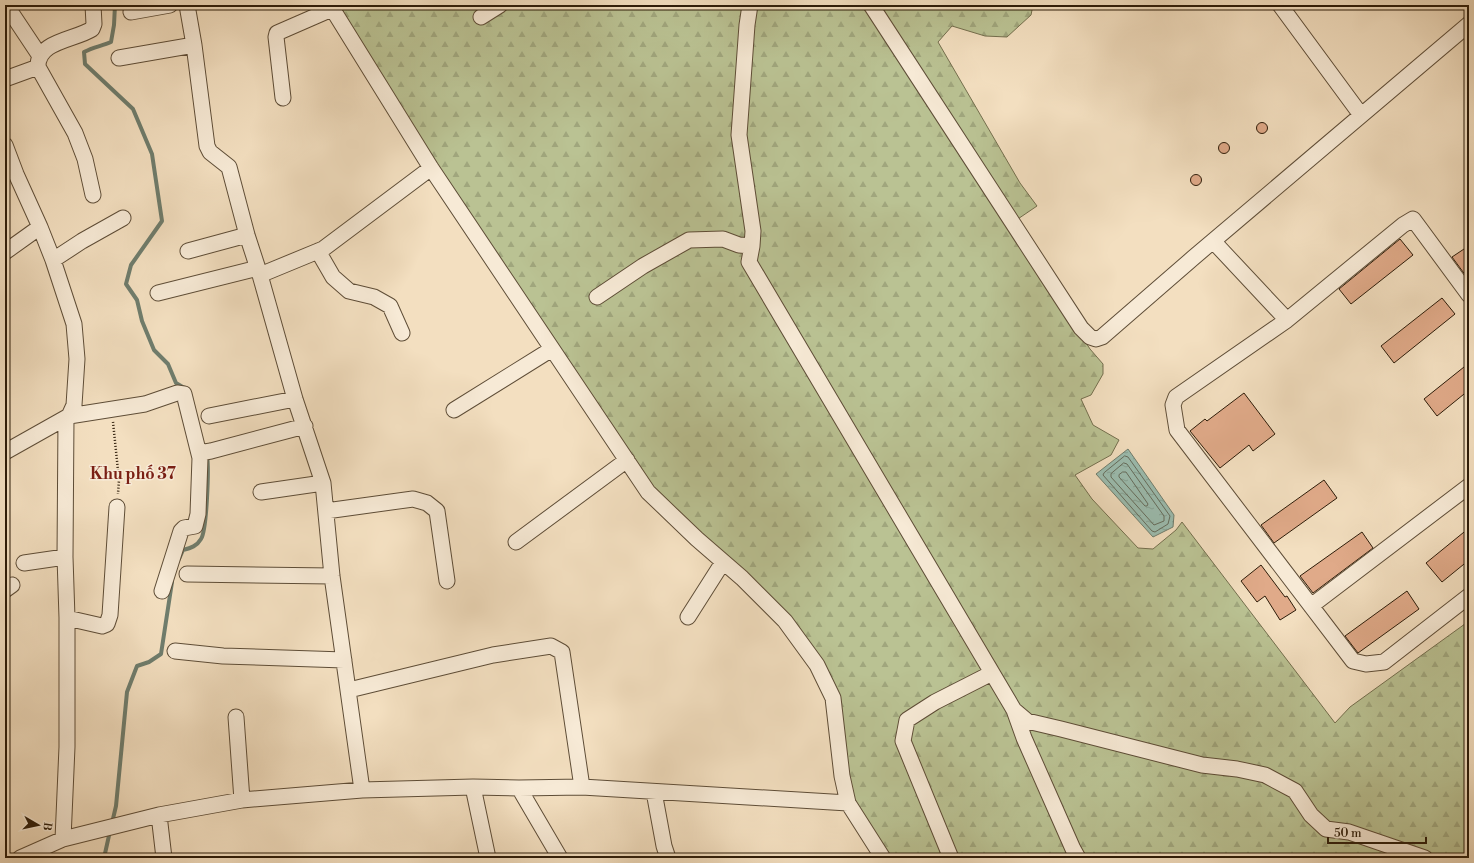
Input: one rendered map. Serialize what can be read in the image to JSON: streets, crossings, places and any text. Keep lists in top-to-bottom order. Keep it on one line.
{"districts":["Khu phố 37"],"scale_bar":"50 m","north":"right"}
